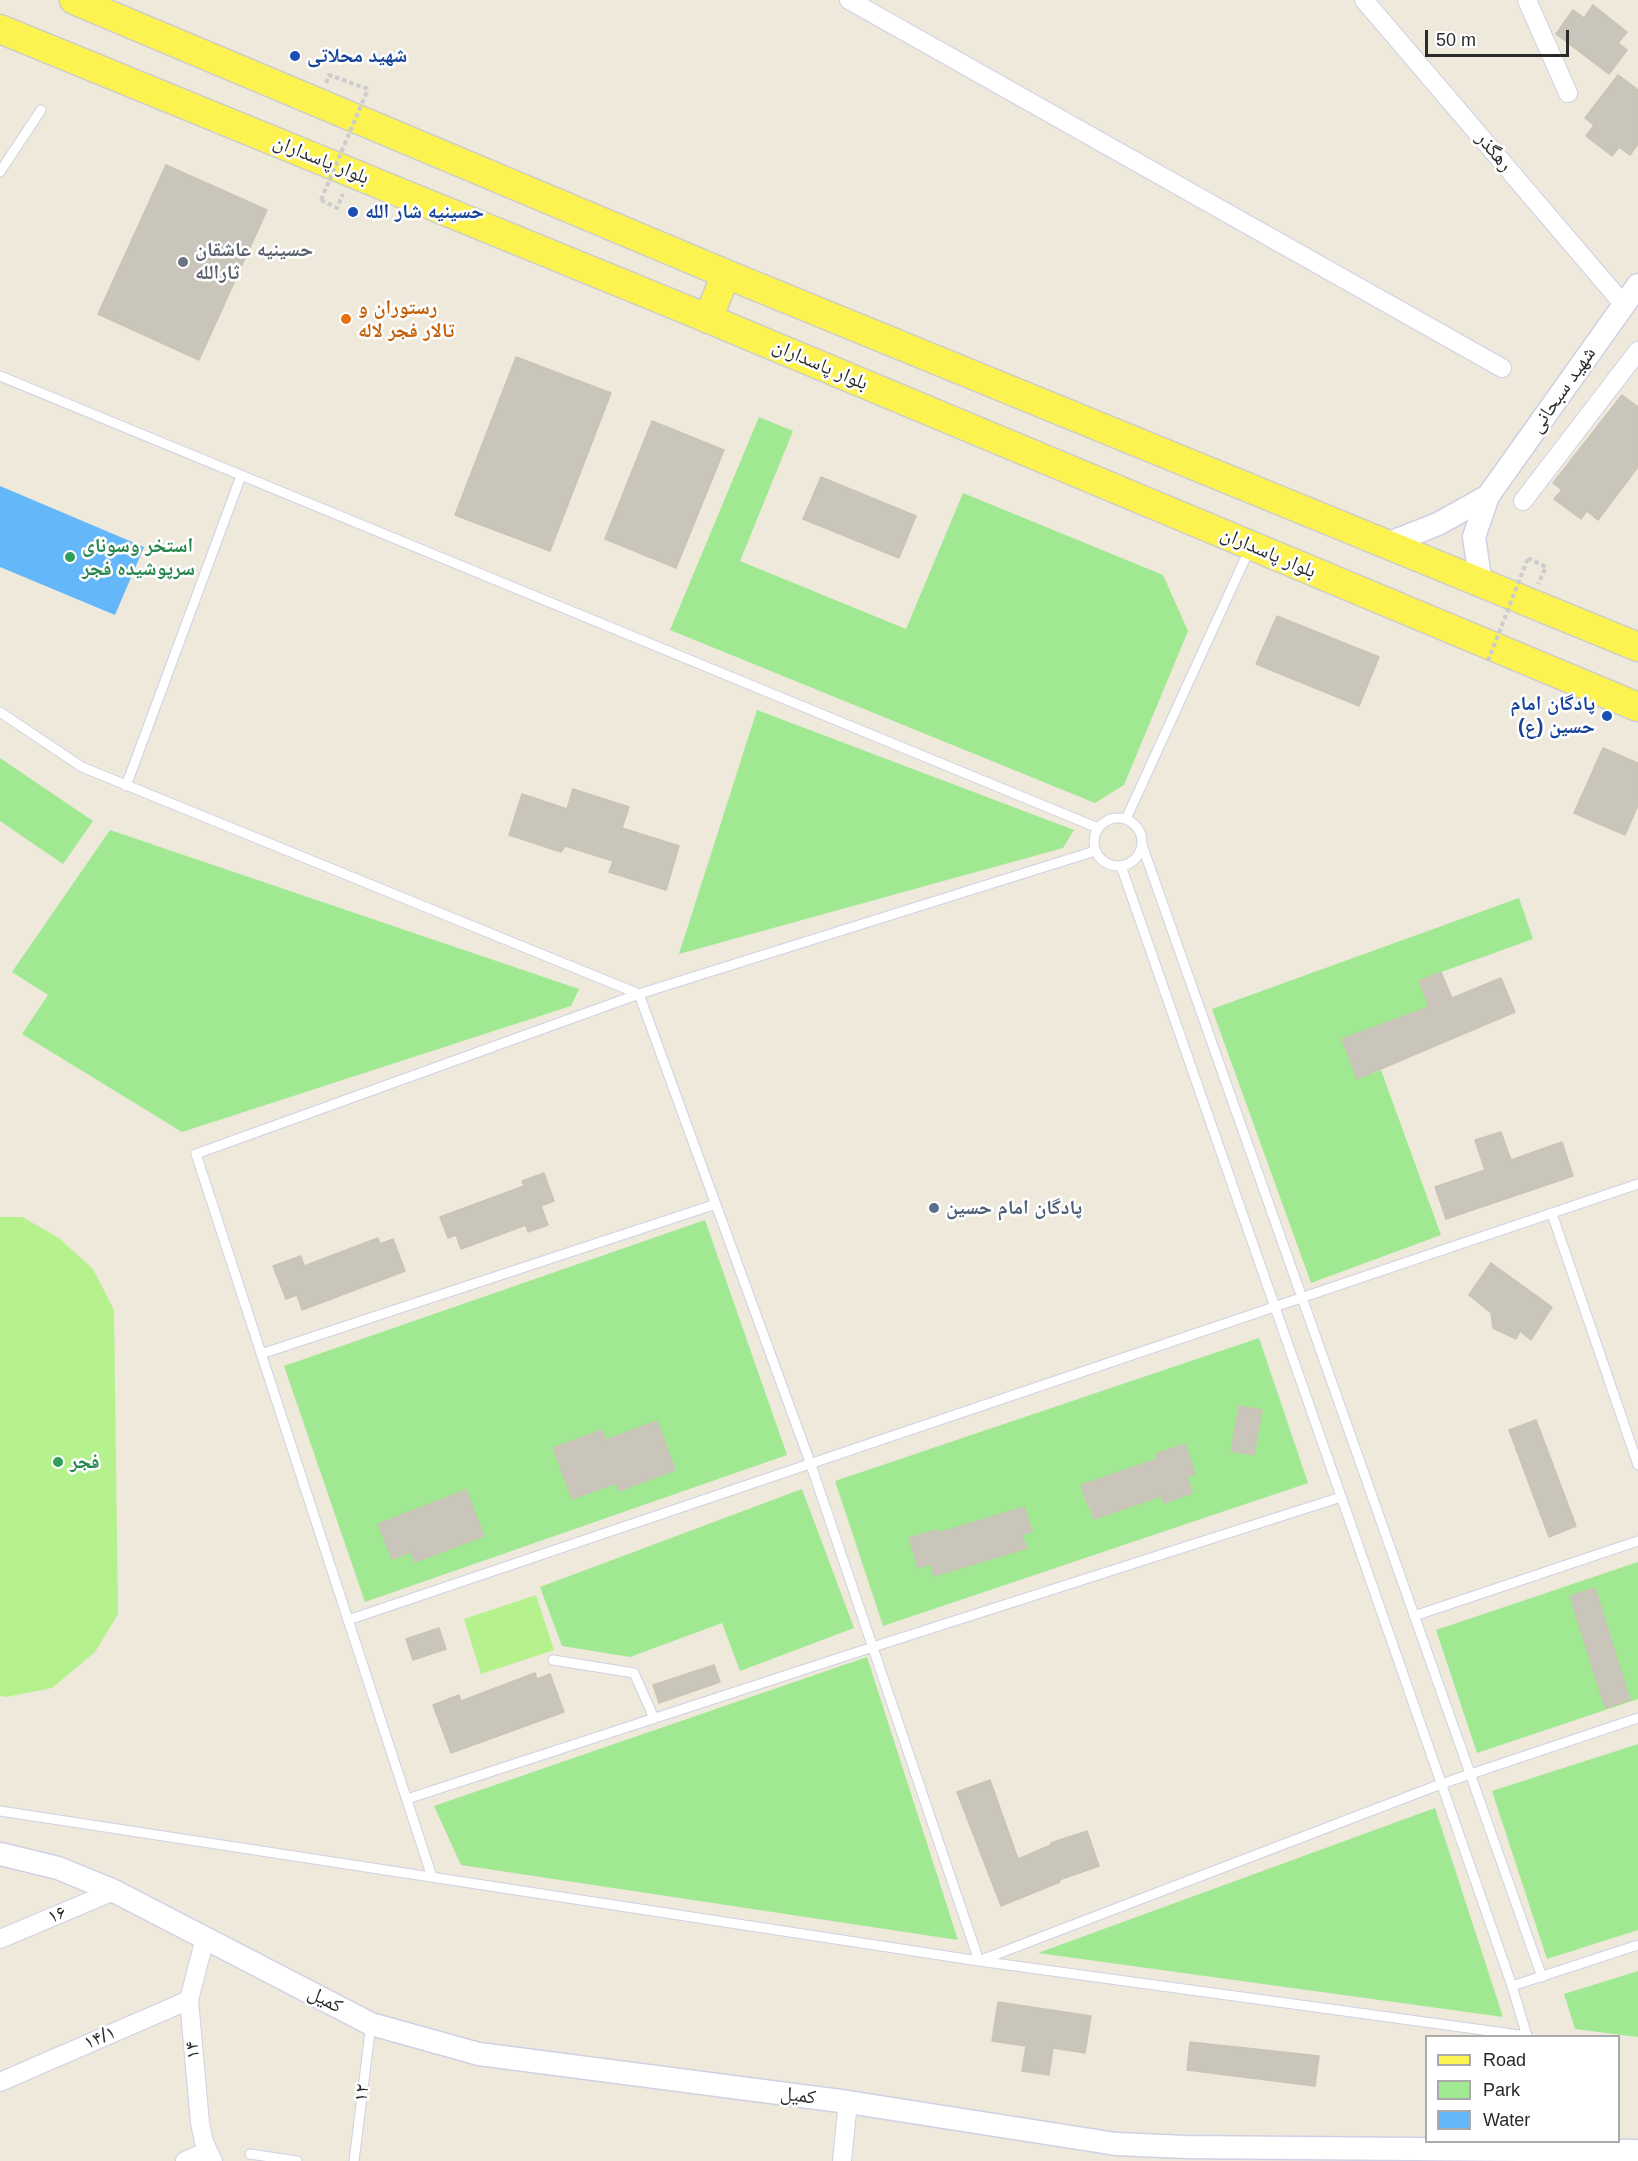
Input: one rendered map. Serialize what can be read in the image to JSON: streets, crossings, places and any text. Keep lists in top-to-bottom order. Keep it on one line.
{"streets":{"main road":["بلوار پاسداران"],"street":["رهگذر","شهید سبحانی","۱۶","کمیل","۱۴/۱","۱۴"],"lane":["۱۲"]},"crossings":[["رهگذر","شهید سبحانی"],["۱۶","کمیل"],["کمیل","۱۴"],["کمیل","۱۲"],["۱۴/۱","۱۴"]],"places":["شهید محلاتی","حسینیه شار الله","حسینیه عاشقان ثارالله","رستوران و تالار فجر لاله","استخر وسونای سرپوشیده فجر","پادگان امام حسین (ع)","پادگان امام حسین","فجر"],"legend":["Road","Park","Water"],"scale_bar":"50 m"}
